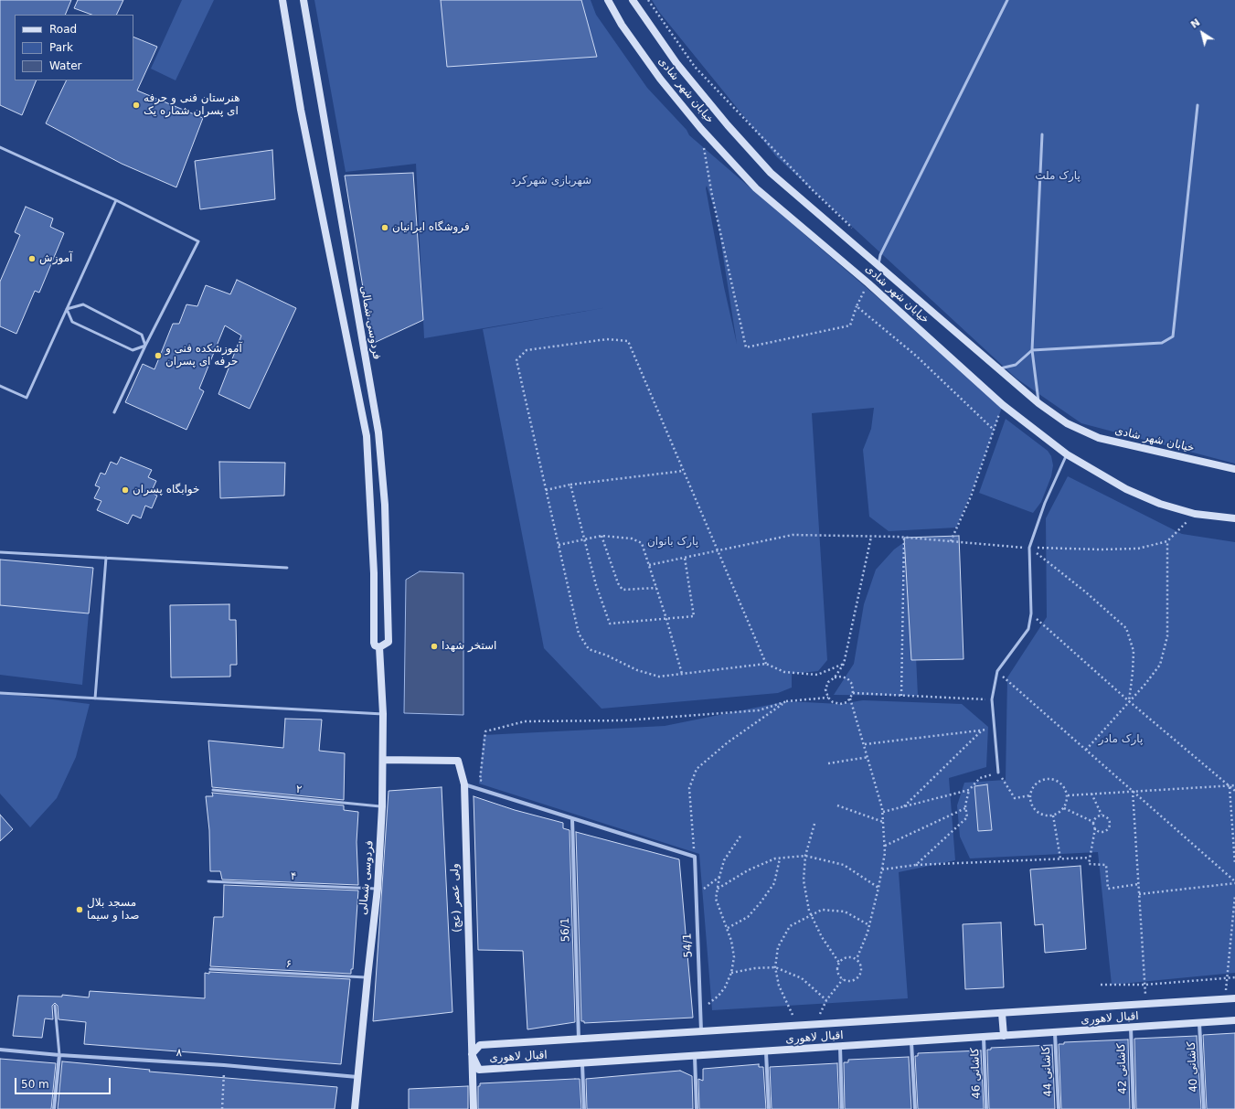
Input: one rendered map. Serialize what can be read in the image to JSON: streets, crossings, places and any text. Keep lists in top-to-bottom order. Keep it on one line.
{"streets":{"main road":["خیابان شهر شادی","فردوسی شمالی","ولی عصر (عج)","اقبال لاهوری"],"street":["56/1","54/1","۸","کاشانی 40","کاشانی 42","کاشانی 44","کاشانی 46"],"lane":["۲","۴","۶"]},"crossings":[["فردوسی شمالی","۲"],["فردوسی شمالی","۴"],["فردوسی شمالی","ولی عصر (عج)"],["فردوسی شمالی","۶"],["فردوسی شمالی","۸"],["ولی عصر (عج)","اقبال لاهوری"],["56/1","اقبال لاهوری"],["54/1","اقبال لاهوری"],["اقبال لاهوری","کاشانی 40"],["اقبال لاهوری","کاشانی 42"],["اقبال لاهوری","کاشانی 44"],["اقبال لاهوری","کاشانی 46"]],"parks":["پارک ملت","شهربازی شهرکرد","پارک بانوان","پارک مادر"],"places":["هنرستان فنی و حرفه ای پسران شماره یک","فروشگاه ایرانیان","آموزش","آموزشکده فنی و حرفه ای پسران","خوابگاه پسران","استخر شهدا","مسجد بلال صدا و سیما"],"legend":["Road","Park","Water"],"scale_bar":"50 m","north":"top left"}
